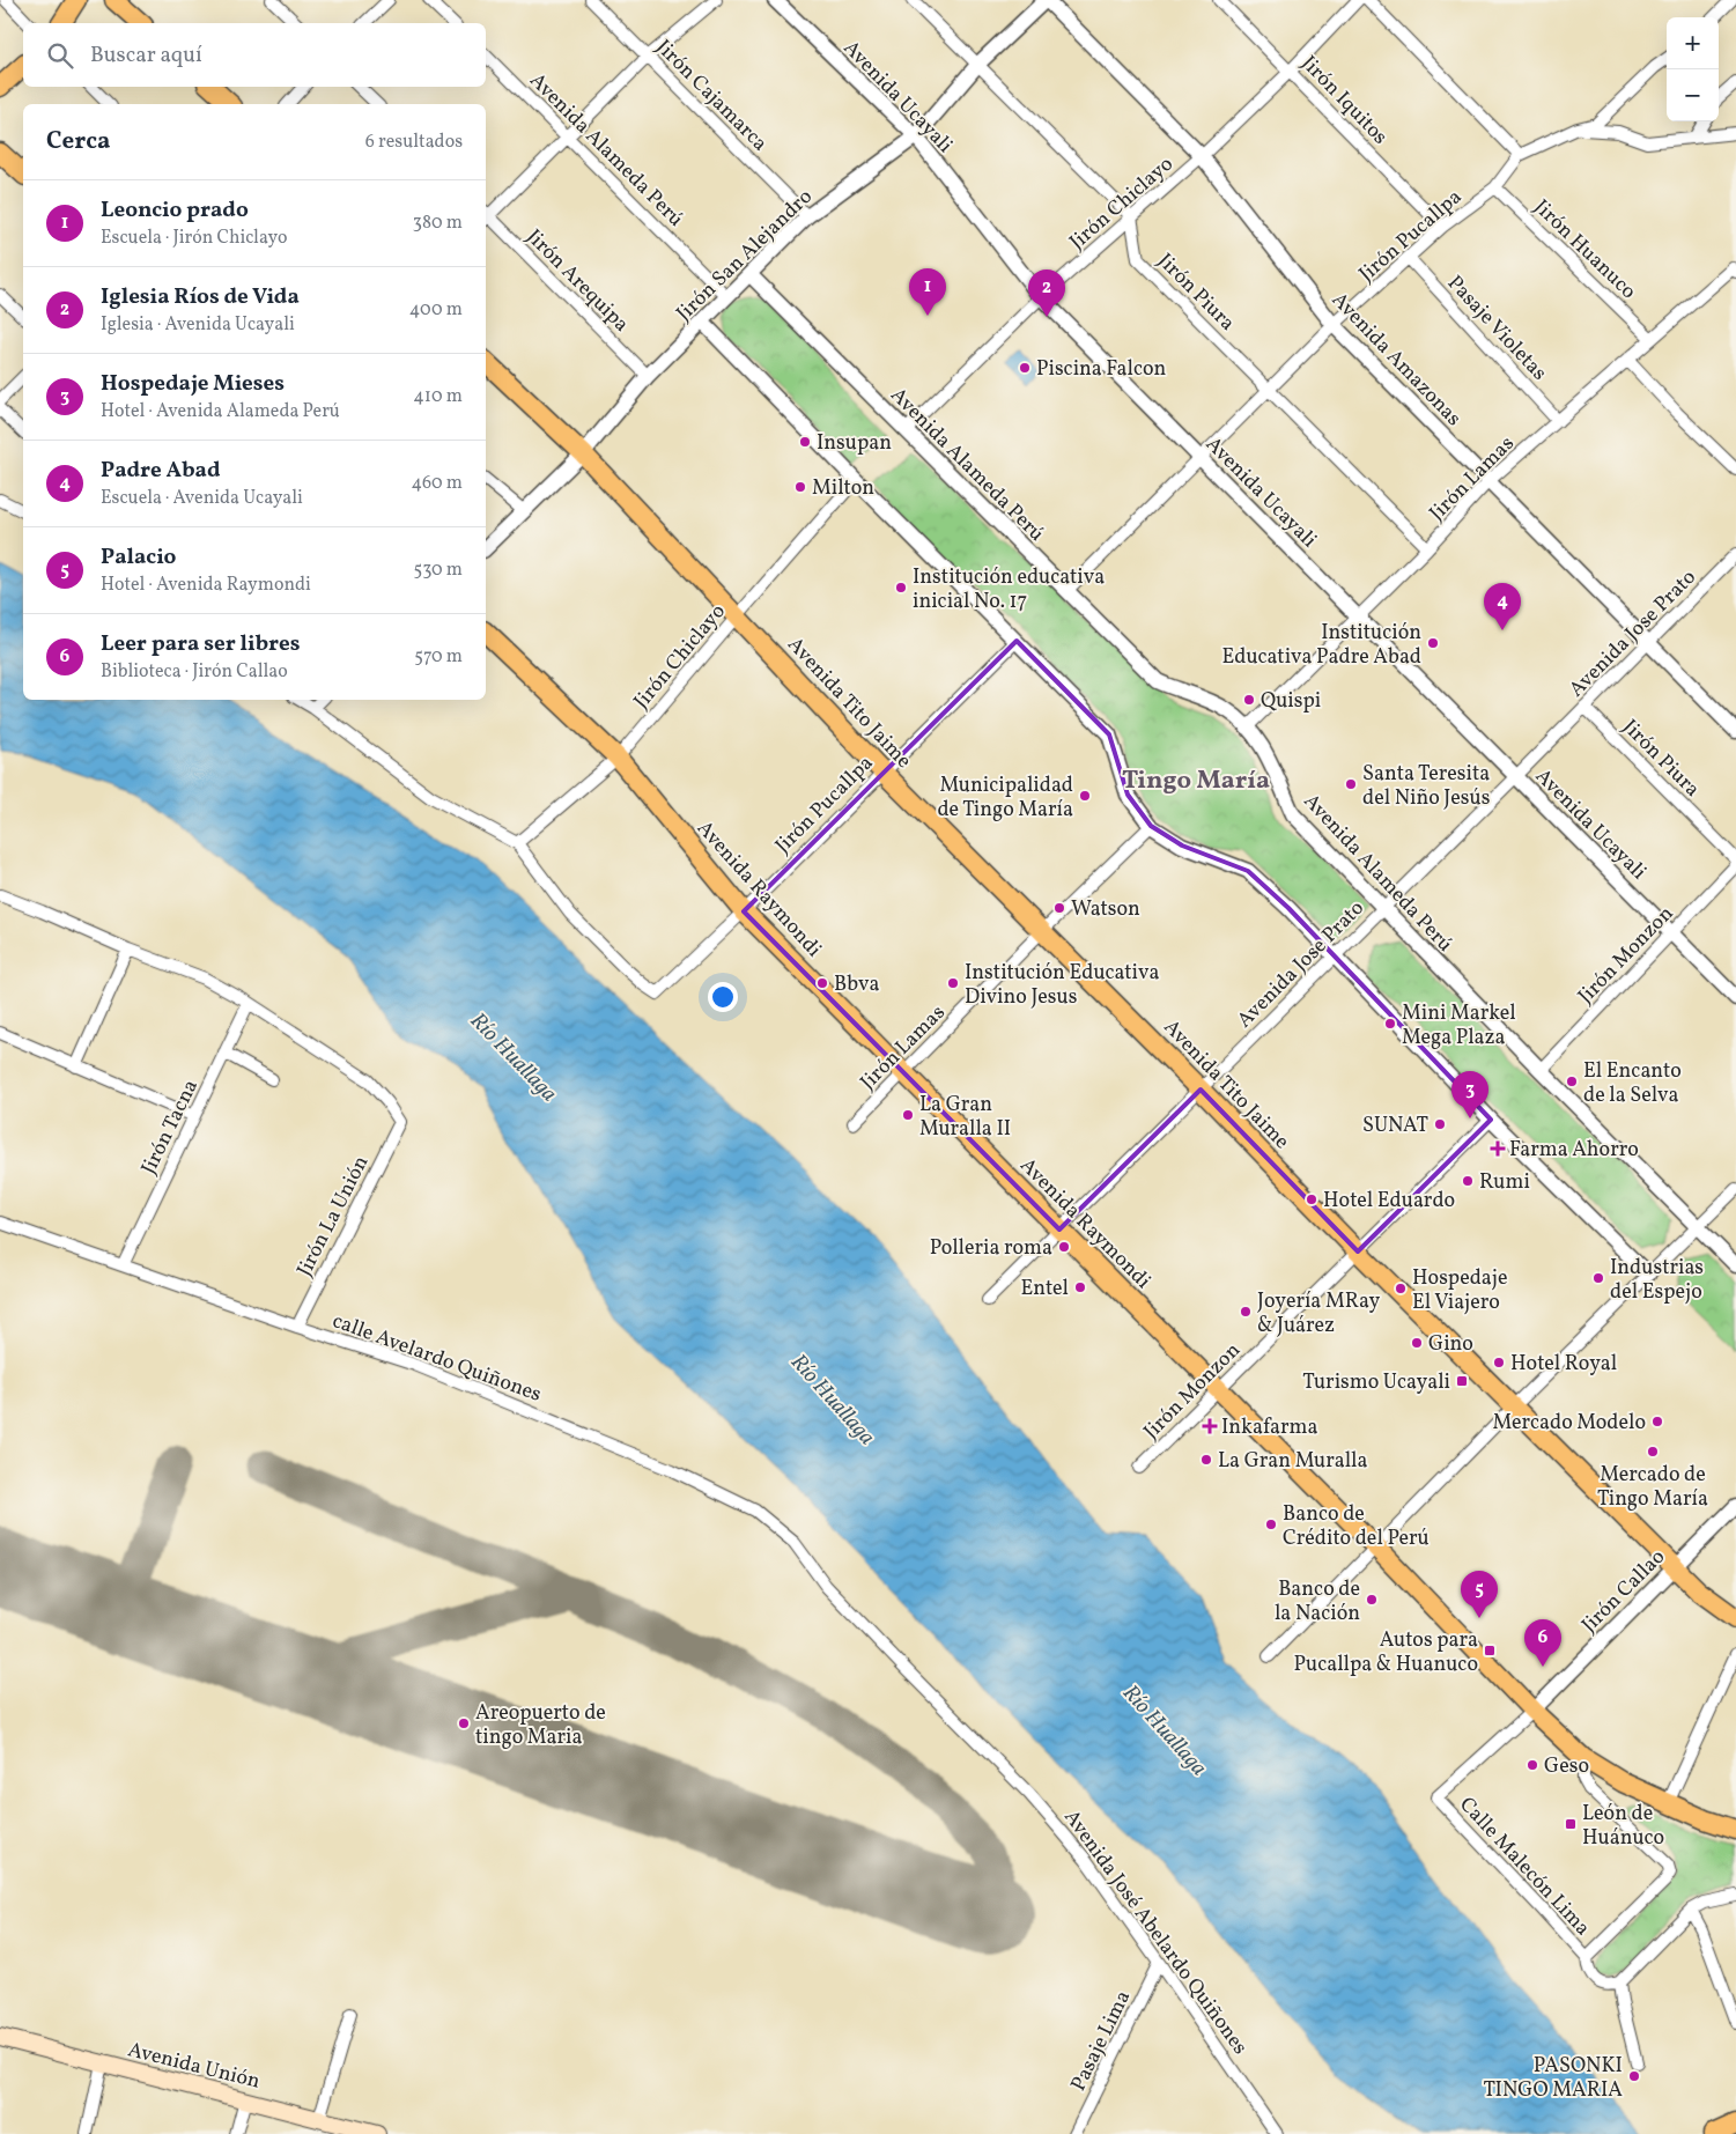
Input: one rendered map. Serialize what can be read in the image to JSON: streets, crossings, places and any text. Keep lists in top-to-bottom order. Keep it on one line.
{"streets":{"main road":["Avenida Tito Jaime","Avenida Raymondi","Avenida Unión"],"street":["Jirón Cajamarca","Avenida Ucayali","Jirón Iquitos","Avenida Alameda Perú","Jirón Chiclayo","Jirón Pucallpa","Jirón Huanuco","Jirón San Alejandro","Jirón Arequipa","Jirón Piura","Pasaje Violetas","Avenida Amazonas","Jirón Lamas","Avenida Jose Prato","Jirón Monzon","Jirón Tacna","Jirón La Unión","calle Avelardo Quiñones","Jirón Callao","Calle Malecón Lima","Avenida José Abelardo Quiñones","Pasaje Lima"]},"crossings":[["Jirón Cajamarca","Jirón San Alejandro"],["Avenida Ucayali","Jirón Chiclayo"],["Avenida Ucayali","Jirón Pucallpa"],["Avenida Ucayali","Jirón San Alejandro"],["Avenida Ucayali","Jirón Lamas"],["Avenida Ucayali","Avenida Jose Prato"],["Avenida Ucayali","Jirón Monzon"],["Jirón Iquitos","Jirón Chiclayo"],["Jirón Iquitos","Jirón Pucallpa"],["Avenida Alameda Perú","Jirón Chiclayo"],["Avenida Alameda Perú","Jirón Pucallpa"],["Avenida Alameda Perú","Jirón San Alejandro"],["Avenida Alameda Perú","Jirón Lamas"],["Avenida Alameda Perú","Avenida Jose Prato"],["Avenida Alameda Perú","Jirón Monzon"],["Jirón Chiclayo","Jirón Pucallpa"],["Jirón Chiclayo","Jirón Piura"],["Jirón Chiclayo","Avenida Amazonas"],["Jirón Chiclayo","Avenida Tito Jaime"],["Jirón Chiclayo","Avenida Raymondi"],["Jirón Pucallpa","Jirón Huanuco"],["Jirón Pucallpa","Jirón Piura"],["Jirón Pucallpa","Pasaje Violetas"],["Jirón Pucallpa","Avenida Amazonas"],["Jirón Pucallpa","Avenida Tito Jaime"],["Jirón Pucallpa","Avenida Raymondi"],["Jirón Huanuco","Jirón Lamas"],["Jirón San Alejandro","Jirón Arequipa"],["Jirón San Alejandro","Avenida Amazonas"],["Jirón San Alejandro","Avenida Tito Jaime"],["Jirón Piura","Jirón Lamas"],["Jirón Piura","Avenida Jose Prato"],["Pasaje Violetas","Jirón Lamas"],["Avenida Amazonas","Jirón Lamas"],["Avenida Amazonas","Avenida Jose Prato"],["Jirón Lamas","Avenida Tito Jaime"],["Jirón Lamas","Avenida Raymondi"],["Avenida Jose Prato","Avenida Tito Jaime"],["Avenida Jose Prato","Avenida Raymondi"],["Avenida Tito Jaime","Jirón Monzon"],["Avenida Tito Jaime","Jirón Callao"],["Avenida Raymondi","Jirón Monzon"],["Avenida Raymondi","Jirón Callao"],["Jirón Tacna","Jirón La Unión"],["Jirón Tacna","calle Avelardo Quiñones"],["Jirón La Unión","calle Avelardo Quiñones"],["calle Avelardo Quiñones","Avenida José Abelardo Quiñones"],["Jirón Callao","Calle Malecón Lima"],["Avenida José Abelardo Quiñones","Pasaje Lima"]],"districts":["Tingo María"],"water":["Río Huallaga"],"places":{"other":["Piscina Falcon","Insupan","Milton","Institución educativa inicial No. 17","Institución Educativa Padre Abad","Quispi","Santa Teresita del Niño Jesús","Municipalidad de Tingo María","Watson","Bbva","Institución Educativa Divino Jesus","Mini Markel Mega Plaza","El Encanto de la Selva","La Gran Muralla II","SUNAT","Rumi","Hotel Eduardo","Polleria roma","Industrias del Espejo","Entel","Hospedaje El Viajero","Joyería MRay & Juárez","Gino","Hotel Royal","Mercado Modelo","Mercado de Tingo María","La Gran Muralla","Banco de Crédito del Perú","Banco de la Nación","Areopuerto de tingo Maria","Geso","PASONKI TINGO MARIA"],"health":["Farma Ahorro","Inkafarma"],"transit":["Turismo Ucayali","Autos para Pucallpa & Huanuco","León de Huánuco"]},"page":{"map_buttons":["+","−"],"search":"Buscar aquí","heading":["Cerca","6 resultados"],"list":[{"mark":"1","name":"Leoncio prado","note":"Escuela · Jirón Chiclayo","value":"380 m"},{"mark":"2","name":"Iglesia Ríos de Vida","note":"Iglesia · Avenida Ucayali","value":"400 m"},{"mark":"3","name":"Hospedaje Mieses","note":"Hotel · Avenida Alameda Perú","value":"410 m"},{"mark":"4","name":"Padre Abad","note":"Escuela · Avenida Ucayali","value":"460 m"},{"mark":"5","name":"Palacio","note":"Hotel · Avenida Raymondi","value":"530 m"},{"mark":"6","name":"Leer para ser libres","note":"Biblioteca · Jirón Callao","value":"570 m"}],"pins":["1","2","4","3","5","6"]}}
